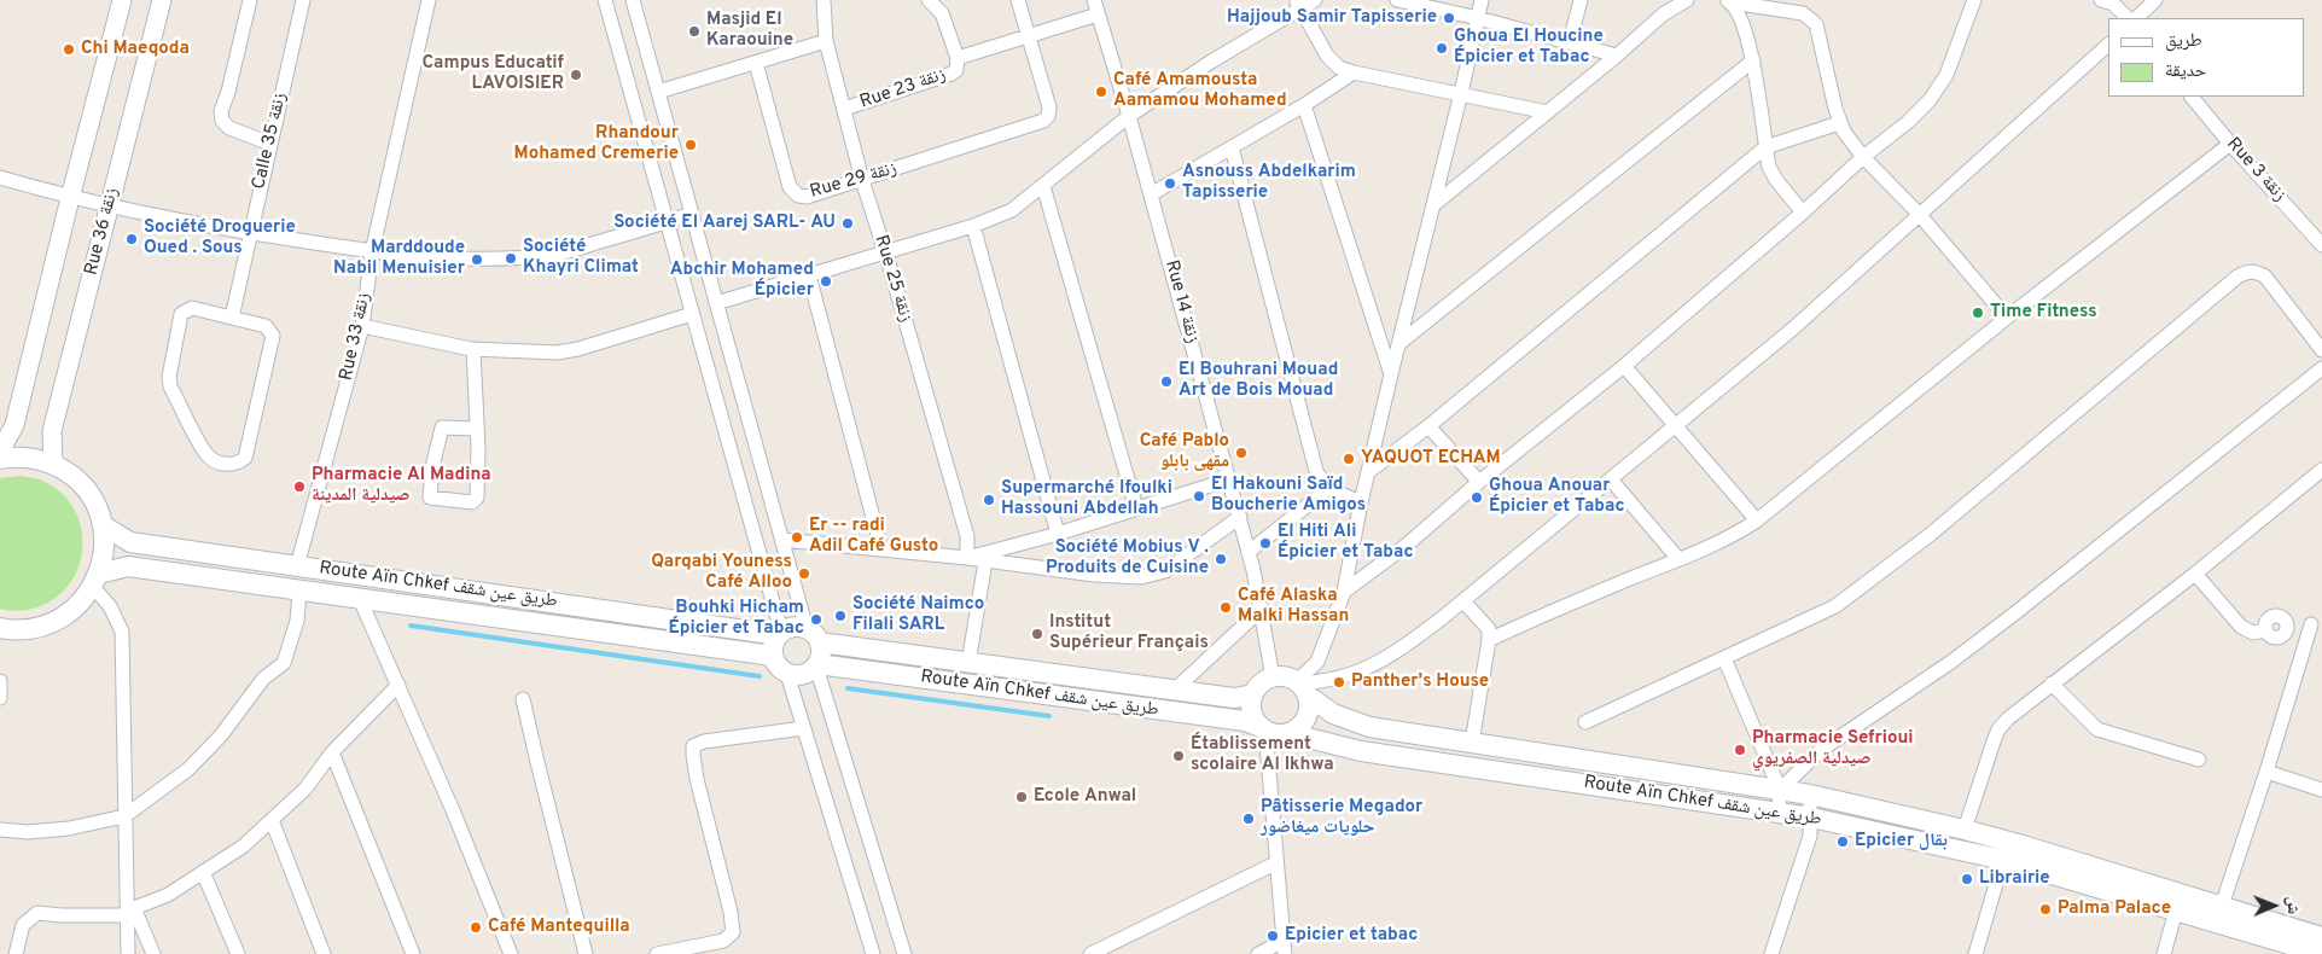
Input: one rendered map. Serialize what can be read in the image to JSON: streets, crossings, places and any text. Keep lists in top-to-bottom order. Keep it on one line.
{"streets":{"main road":["Route Aïn Chkef طريق عين شقف"],"street":["Rue 23 زنقة","Calle 35 زنقة","Rue 3 زنقة","Rue 29 زنقة","Rue 36 زنقة","Rue 25 زنقة","Rue 14 زنقة","Rue 33 زنقة"]},"crossings":[["Rue 23 زنقة","Rue 25 زنقة"],["Rue 29 زنقة","Rue 25 زنقة"],["Rue 14 زنقة","Route Aïn Chkef طريق عين شقف"],["Rue 33 زنقة","Route Aïn Chkef طريق عين شقف"]],"places":["Hajjoub Samir Tapisserie","Masjid El Karaouine","Ghoua El Houcine Épicier et Tabac","Chi Maeqoda","Campus Educatif LAVOISIER","Café Amamousta Aamamou Mohamed","Rhandour Mohamed Cremerie","Asnouss Abdelkarim Tapisserie","Société El Aarej SARL- AU","Société Droguerie Oued . Sous","Société Khayri Climat","Marddoude Nabil Menuisier","Abchir Mohamed Épicier","Time Fitness","El Bouhrani Mouad Art de Bois Mouad","Café Pablo مقهى بابلو","YAQUOT ECHAM","Pharmacie Al Madina صيدلية المدينة","El Hakouni Saïd Boucherie Amigos","Ghoua Anouar Épicier et Tabac","Supermarché Ifoulki Hassouni Abdellah","Er -- radi Adil Café Gusto","El Hiti Ali Épicier et Tabac","Société Mobius V . Produits de Cuisine","Qarqabi Youness Café Alloo","Café Alaska Malki Hassan","Société Naimco Filali SARL","Bouhki Hicham Épicier et Tabac","Institut Supérieur Français","Panther's House","Pharmacie Sefrioui صيدلية الصفريوي","Établissement scolaire Al Ikhwa","Ecole Anwal","Pâtisserie Megador حلويات ميغاضور","Epicier بقال","Librairie","Palma Palace","Café Mantequilla","Epicier et tabac"],"legend":["طريق","حديقة"],"north":"right"}
